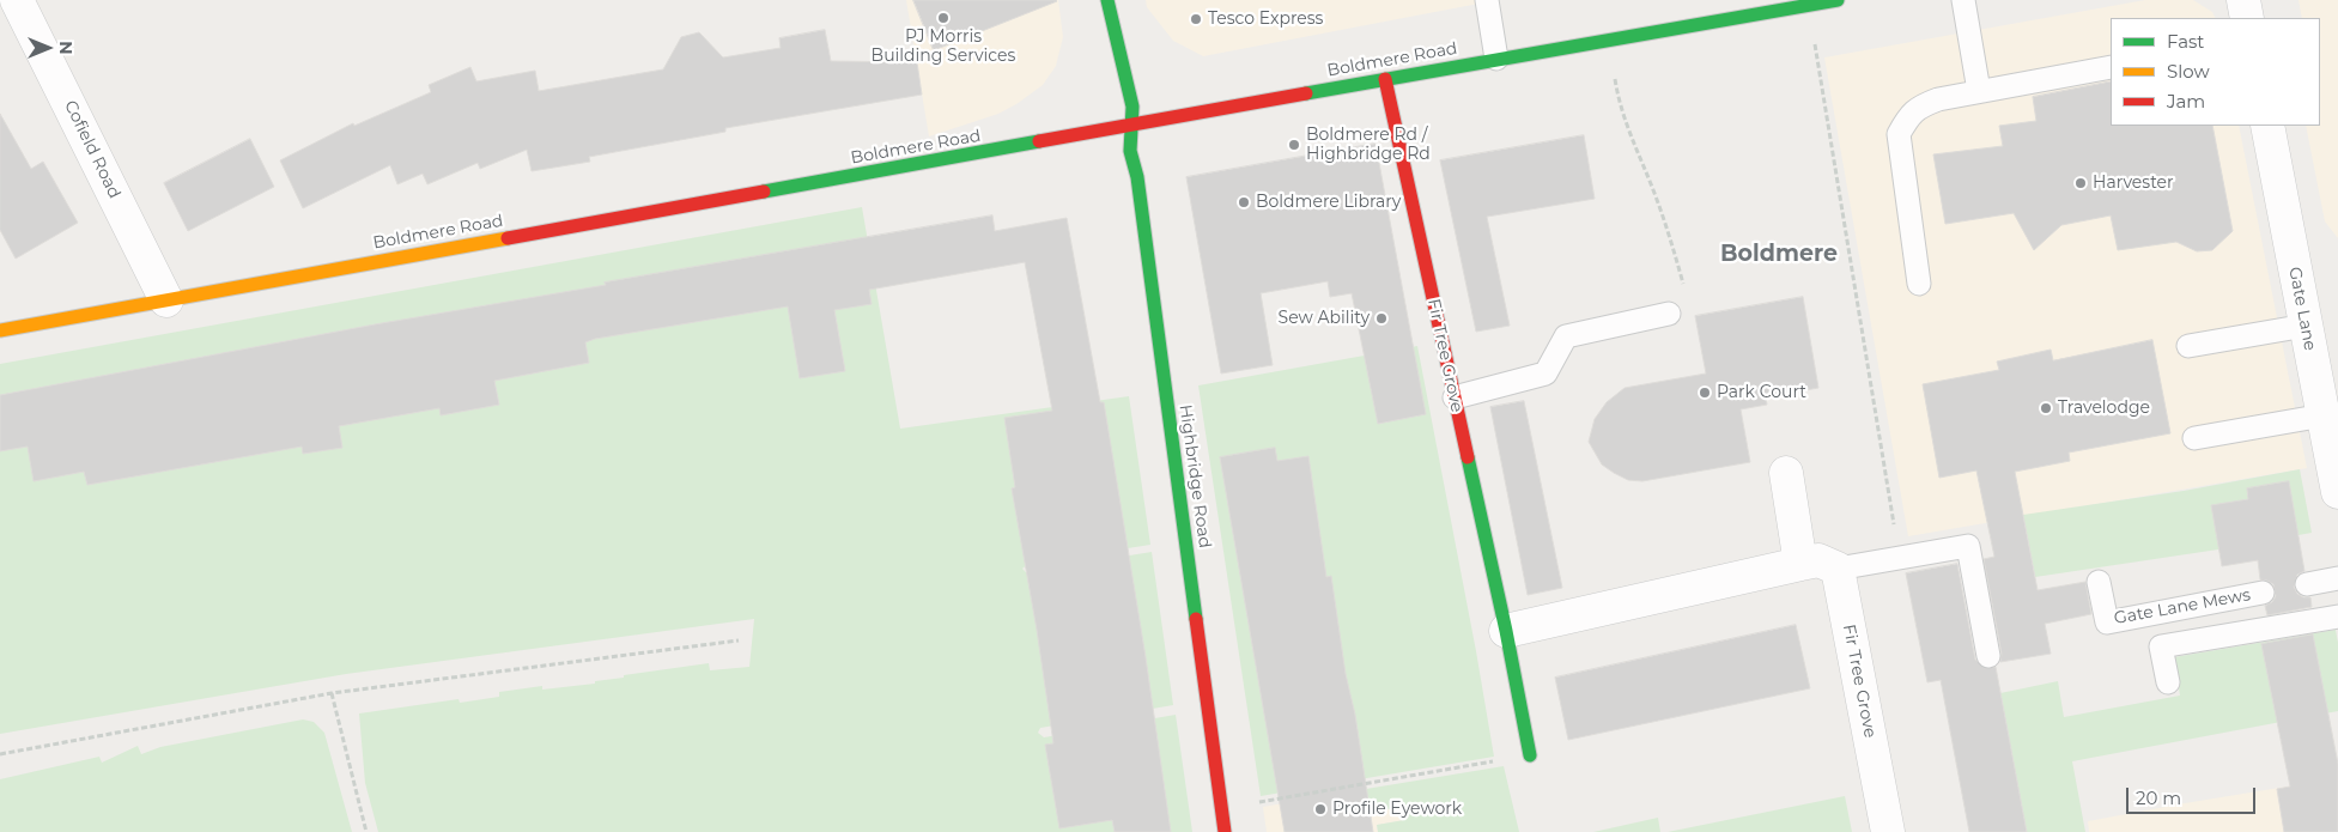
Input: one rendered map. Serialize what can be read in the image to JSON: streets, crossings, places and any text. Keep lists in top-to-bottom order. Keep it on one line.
{"streets":{"main road":["Boldmere Road","Fir Tree Grove","Highbridge Road"],"street":["Cofield Road","Gate Lane"],"lane":["Gate Lane Mews"]},"crossings":[["Boldmere Road","Cofield Road"],["Boldmere Road","Fir Tree Grove"],["Boldmere Road","Highbridge Road"]],"districts":["Boldmere"],"places":["PJ Morris Building Services","Tesco Express","Boldmere Rd / Highbridge Rd","Harvester","Boldmere Library","Sew Ability","Park Court","Travelodge","Profile Eyework"],"legend":["Fast","Slow","Jam"],"scale_bar":"20 m","north":"right"}
